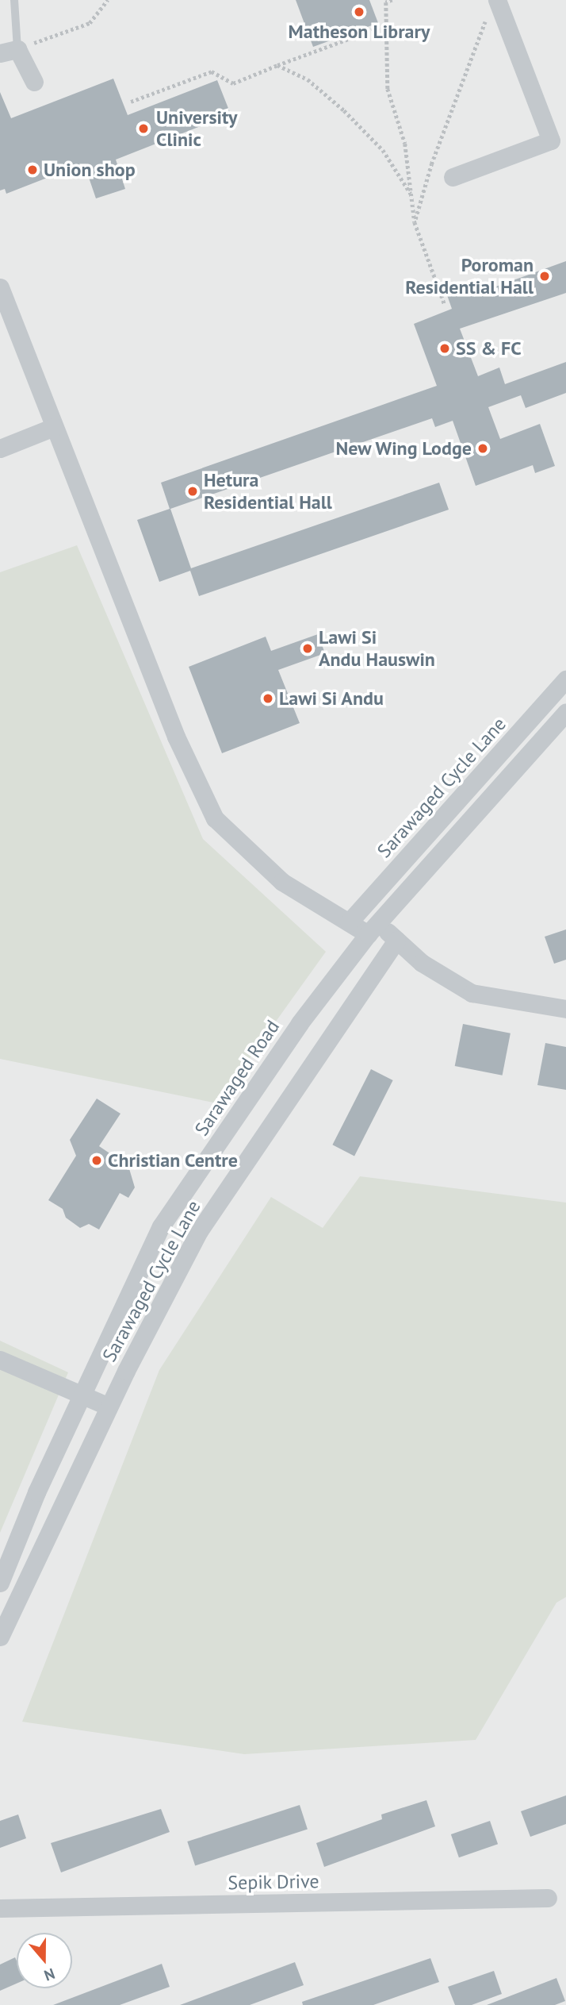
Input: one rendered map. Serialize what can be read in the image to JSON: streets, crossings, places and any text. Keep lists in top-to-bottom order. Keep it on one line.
{"streets":{"street":["Sarawaged Cycle Lane","Sarawaged Road"]},"places":["Matheson Library","University Clinic","Union shop","Poroman Residential Hall","SS & FC","New Wing Lodge","Hetura Residential Hall","Lawi Si Andu Hauswin","Lawi Si Andu","Christian Centre"],"north":"bottom"}
